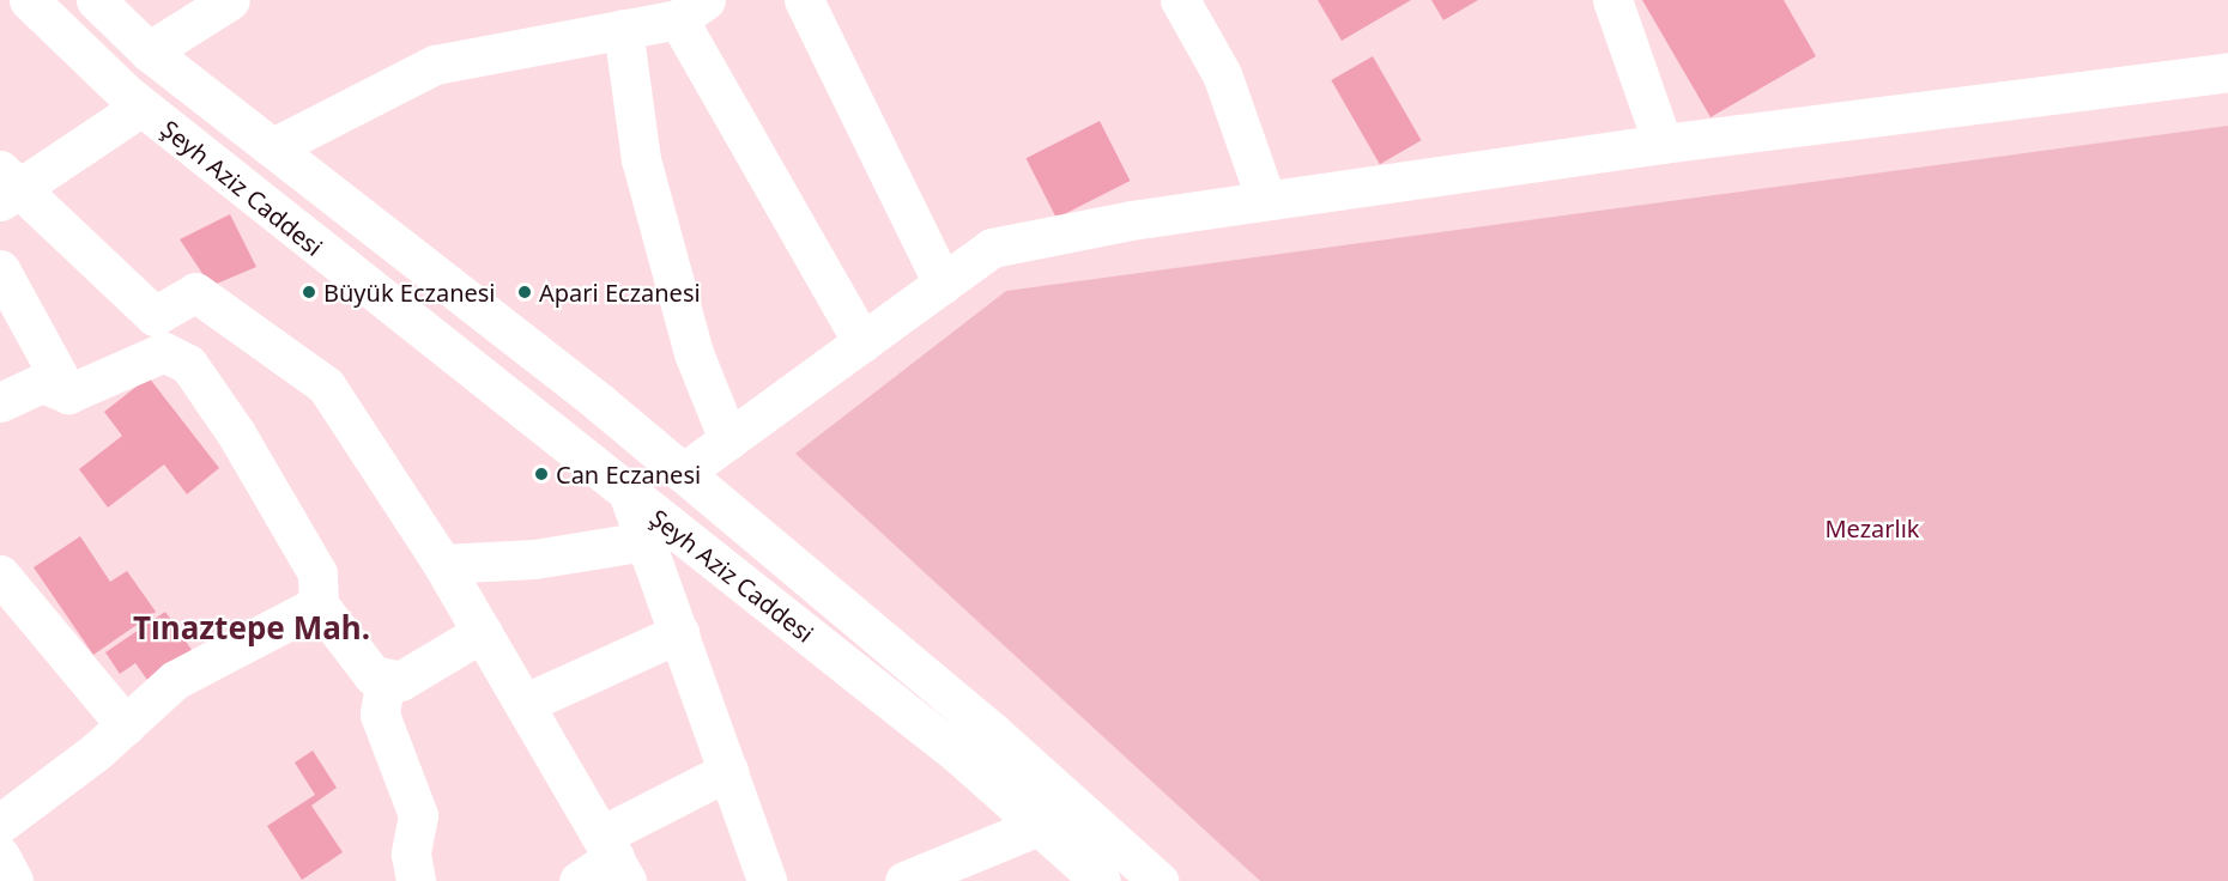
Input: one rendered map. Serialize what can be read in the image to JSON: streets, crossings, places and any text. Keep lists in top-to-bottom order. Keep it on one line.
{"streets":{"street":["Şeyh Aziz Caddesi"]},"districts":["Tınaztepe Mah."],"parks":["Mezarlık"],"places":["Büyük Eczanesi","Apari Eczanesi","Can Eczanesi"]}
